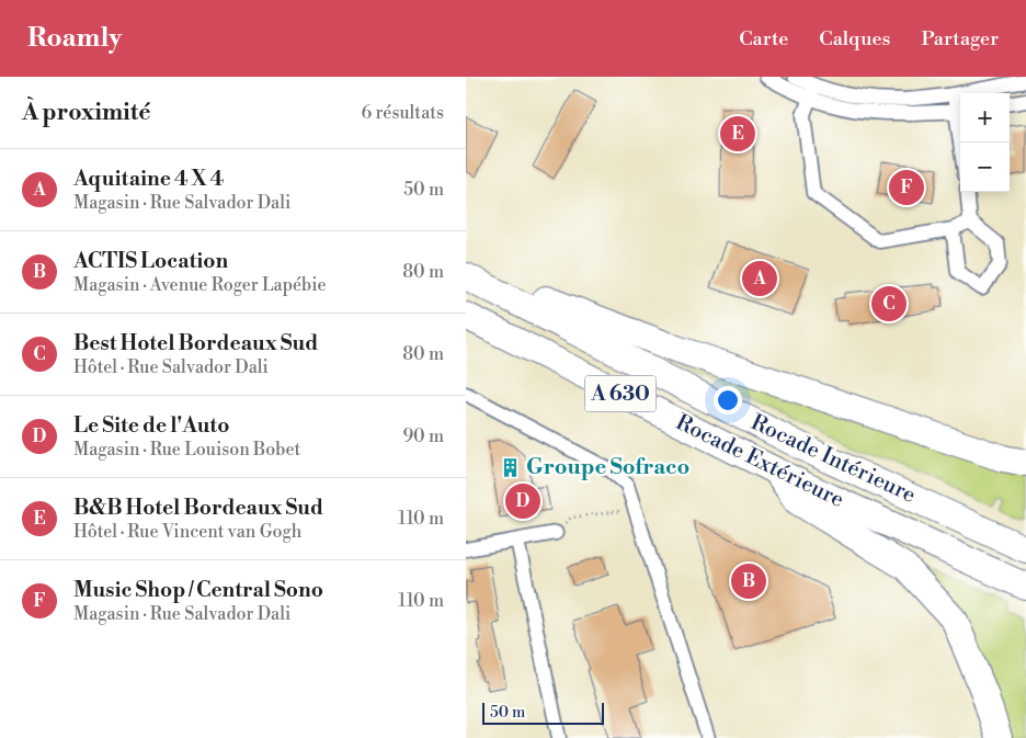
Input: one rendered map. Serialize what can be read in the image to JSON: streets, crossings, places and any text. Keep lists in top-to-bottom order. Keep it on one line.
{"streets":{"highway":["A 630","Rocade Intérieure","Rocade Extérieure"]},"places":{"building":["Groupe Sofraco"]},"scale_bar":"50 m","page":{"header":"Roamly","nav":["Carte","Calques","Partager"],"heading":["À proximité","6 résultats"],"map_buttons":["+","−"],"pins":["E","F","A","C","D","B"],"list":[{"mark":"A","name":"Aquitaine 4 X 4","note":"Magasin · Rue Salvador Dali","value":"50 m"},{"mark":"B","name":"ACTIS Location","note":"Magasin · Avenue Roger Lapébie","value":"80 m"},{"mark":"C","name":"Best Hotel Bordeaux Sud","note":"Hôtel · Rue Salvador Dali","value":"80 m"},{"mark":"D","name":"Le Site de l'Auto","note":"Magasin · Rue Louison Bobet","value":"90 m"},{"mark":"E","name":"B&B Hotel Bordeaux Sud","note":"Hôtel · Rue Vincent van Gogh","value":"110 m"},{"mark":"F","name":"Music Shop / Central Sono","note":"Magasin · Rue Salvador Dali","value":"110 m"}],"scale":"50 m"}}
